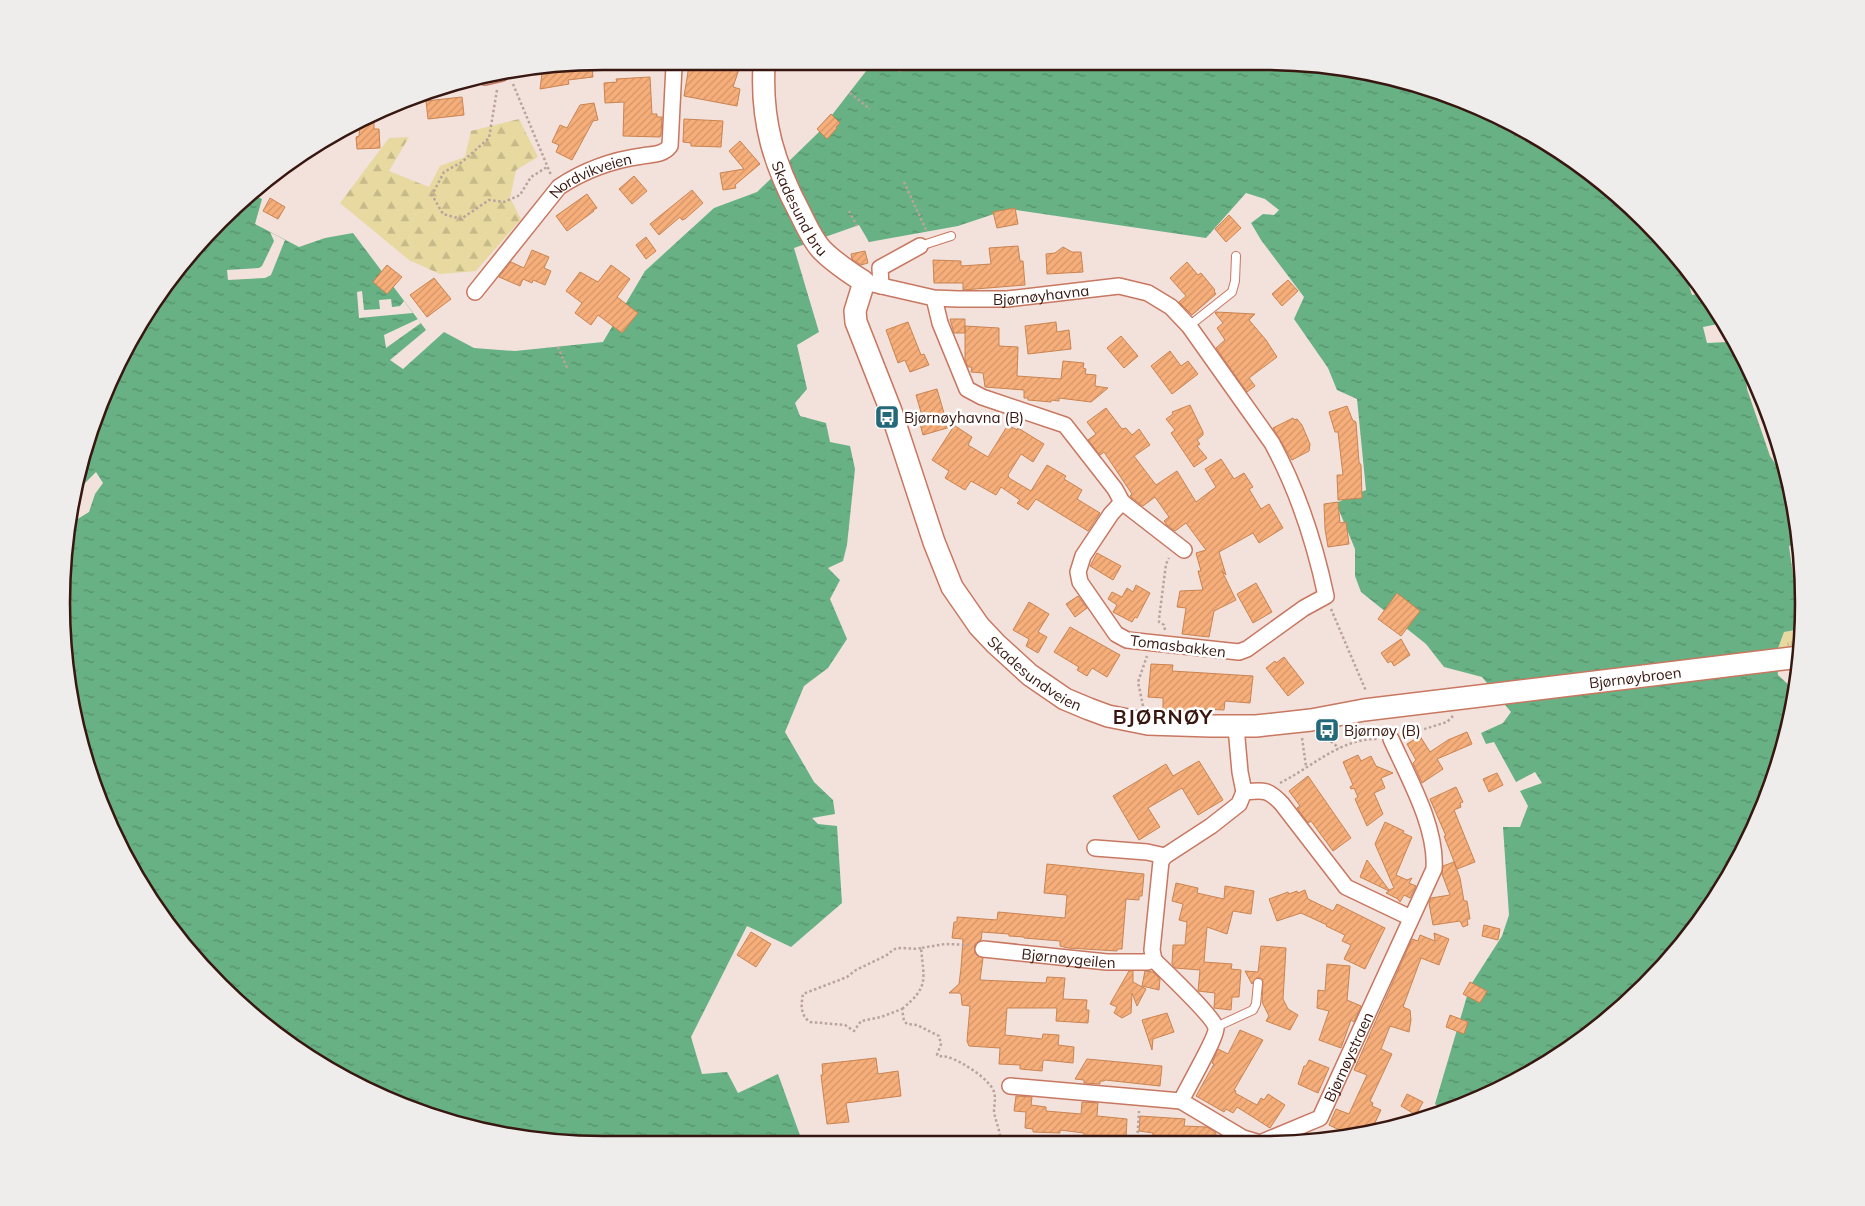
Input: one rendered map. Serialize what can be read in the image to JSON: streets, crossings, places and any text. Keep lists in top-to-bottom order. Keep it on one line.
{"streets":{"street":["Nordvikveien","Skadesund bru","Bjørnøyhavna","Tomasbakken","Skadesundveien","Bjørnøybroen","Bjørnøygeilen","Bjørnøystraen"]},"crossings":[["Skadesund bru","Bjørnøyhavna"],["Skadesund bru","Skadesundveien"],["Bjørnøyhavna","Tomasbakken"],["Bjørnøyhavna","Skadesundveien"],["Skadesundveien","Bjørnøybroen"]],"districts":["BJØRNØY"],"places":{"bus stop":["Bjørnøyhavna (B)","Bjørnøy (B)"]}}
